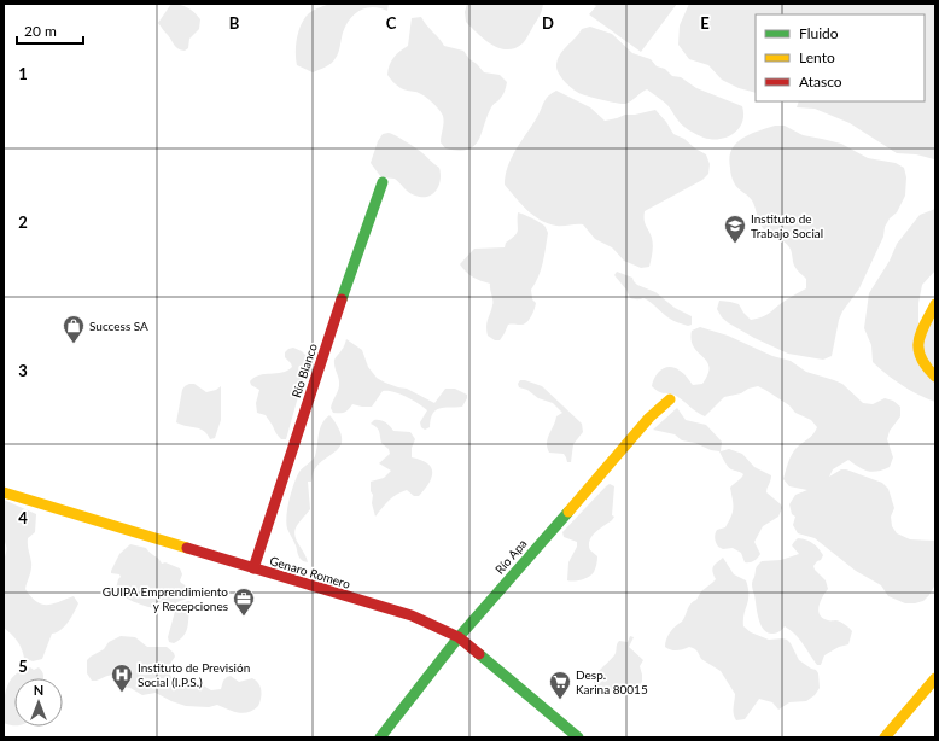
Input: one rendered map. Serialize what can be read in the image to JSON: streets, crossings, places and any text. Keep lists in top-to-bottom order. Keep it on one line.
{"streets":{"street":["Río Blanco","Río Apa","Genaro Romero"]},"crossings":[["Río Blanco","Genaro Romero"],["Río Apa","Genaro Romero"]],"places":{"school or university":["Instituto de Trabajo Social"],"shop":["Success SA"],"office":["GUIPA Emprendimiento y Recepciones"],"hospital":["Instituto de Previsión Social (I.P.S.)"],"supermarket":["Desp. Karina 80015"]},"legend":["Fluido","Lento","Atasco"],"scale_bar":"20 m","north":"top","grid":{"columns":["B","C","D","E"],"rows":["1","2","3","4","5"]}}
